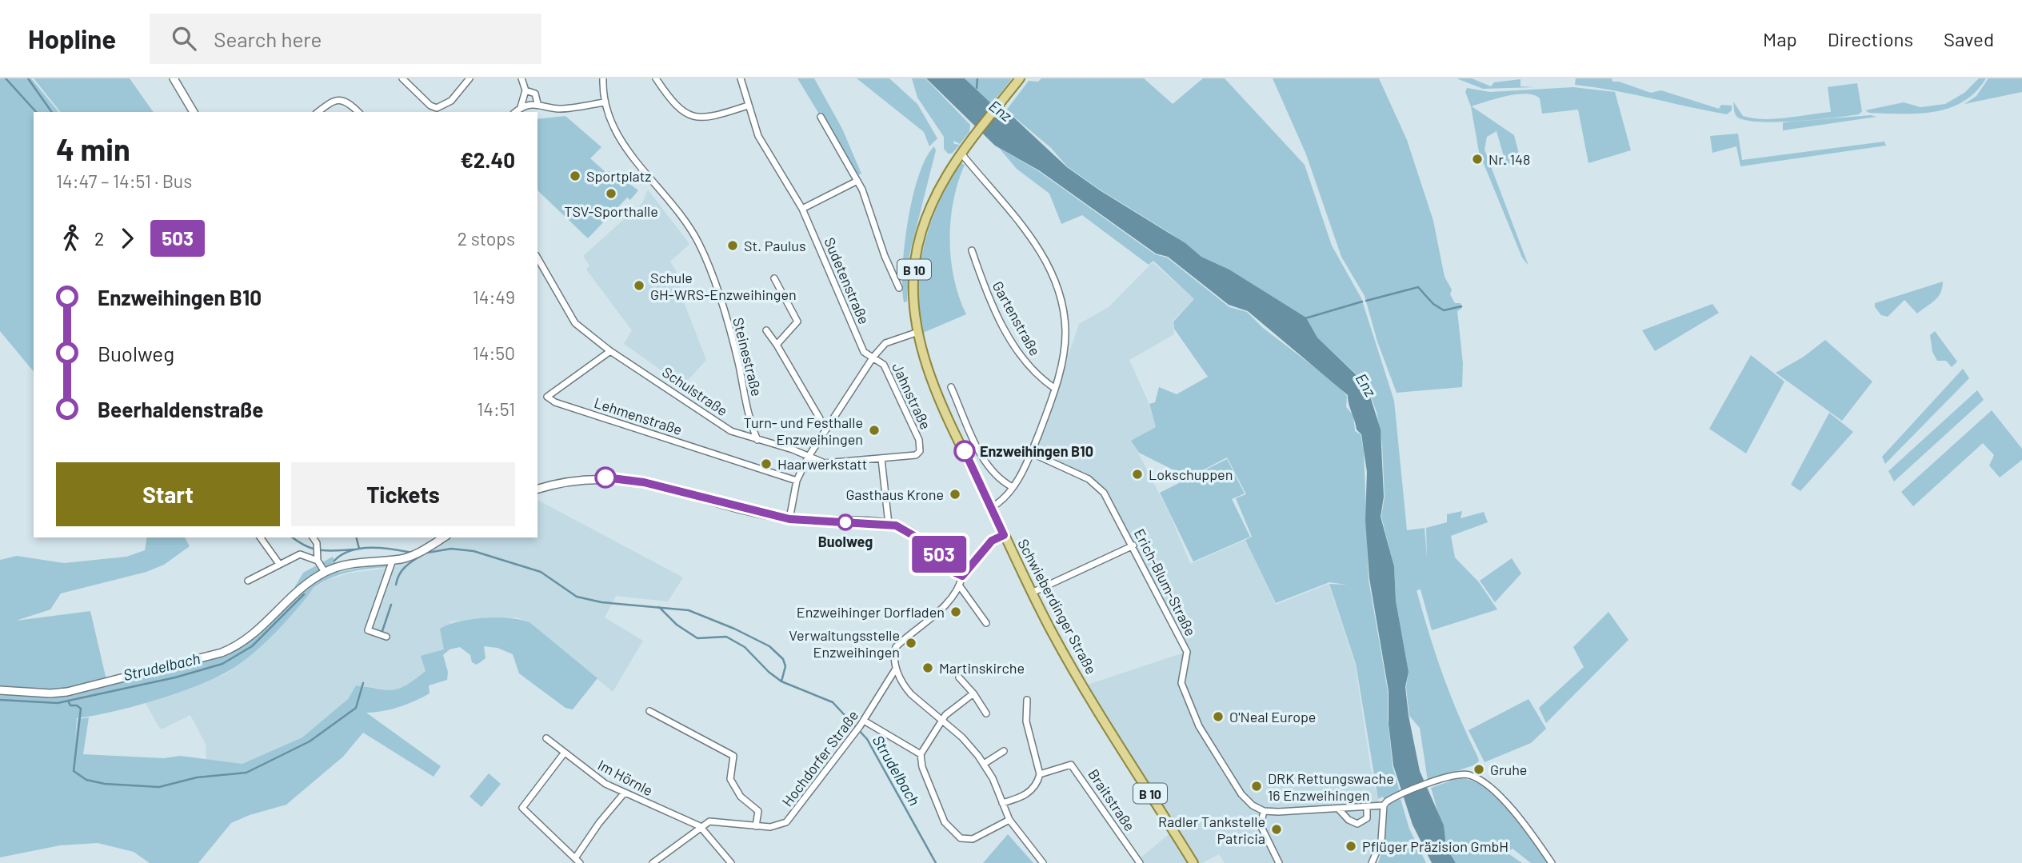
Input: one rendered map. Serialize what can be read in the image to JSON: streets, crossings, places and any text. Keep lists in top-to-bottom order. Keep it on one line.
{"streets":{"main road":["B 10","Schwieberdinger Straße"],"street":["Sudetenstraße","Gartenstraße","Steinestraße","Schulstraße","Jahnstraße","Lehmenstraße","Erich-Blum-Straße","Hochdorfer Straße","Im Hörnle","Braitstraße"]},"crossings":[["Sudetenstraße","Jahnstraße"],["Steinestraße","Schulstraße"],["Schulstraße","Jahnstraße"],["Schulstraße","Lehmenstraße"],["Hochdorfer Straße","Im Hörnle"]],"water":["Enz","Strudelbach"],"places":["Nr. 148","Sportplatz","TSV-Sporthalle","St. Paulus","Schule GH-WRS-Enzweihingen","Turn- und Festhalle Enzweihingen","Enzweihingen B10","Haarwerkstatt","Lokschuppen","Gasthaus Krone","Buolweg","Enzweihinger Dorfladen","Verwaltungsstelle Enzweihingen","Martinskirche","O'Neal Europe","Gruhe","DRK Rettungswache 16 Enzweihingen","Radler Tankstelle Patricia","Pflüger Präzision GmbH"],"lines":["bus line 503"],"page":{"header":"Hopline","search":"Search here","nav":["Map","Directions","Saved"],"on_map":"503","heading":["4 min","14:47 – 14:51 · Bus","€2.40"],"legs":["2","503","2 stops"],"list":[{"name":"Enzweihingen B10","value":"14:49"},{"name":"Buolweg","value":"14:50"},{"name":"Beerhaldenstraße","value":"14:51"}],"buttons":["Start","Tickets"]}}
